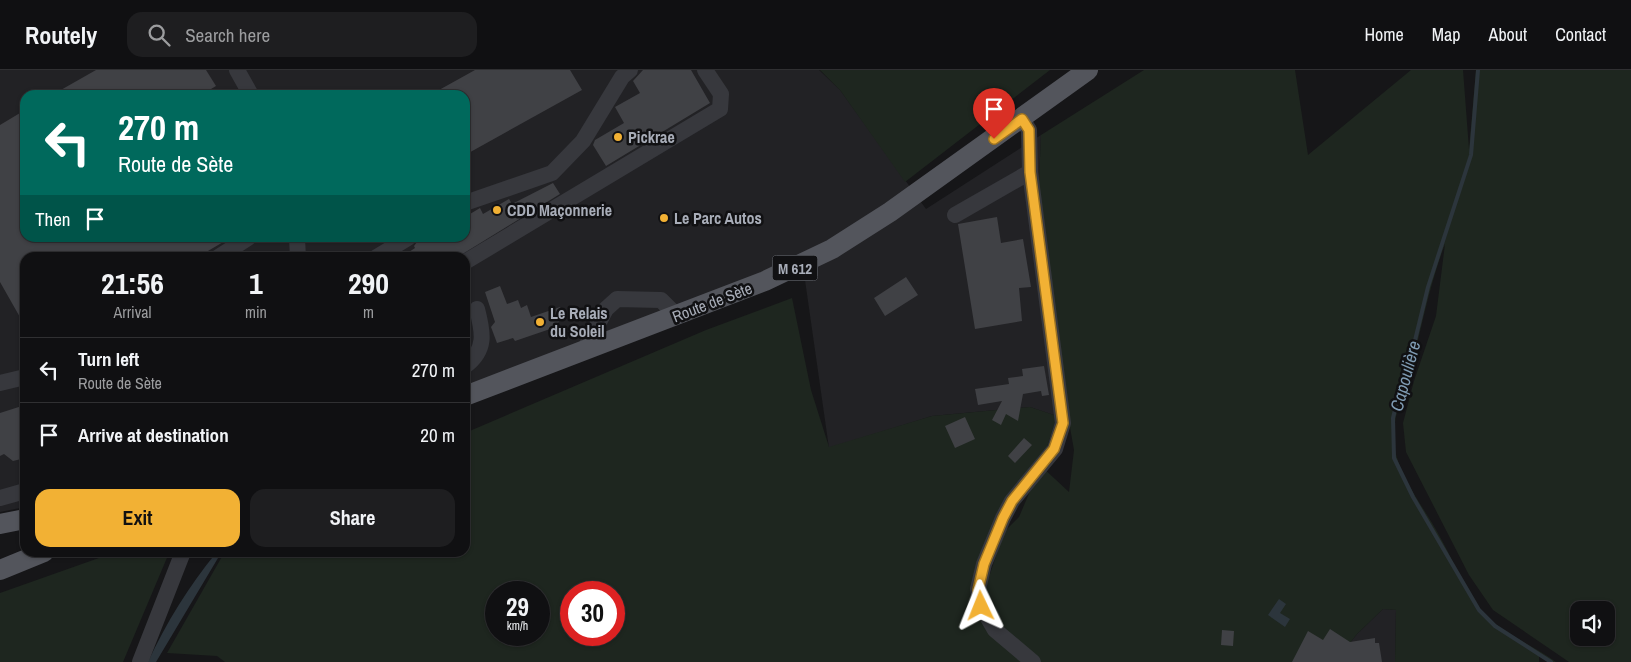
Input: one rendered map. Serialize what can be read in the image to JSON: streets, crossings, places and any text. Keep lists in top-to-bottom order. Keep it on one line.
{"streets":{"main road":["M 612","Route de Sète"]},"water":["Capoulière"],"places":["Pickrae","CDD Maçonnerie","Le Parc Autos","Le Relais du Soleil"],"page":{"header":"Routely","search":"Search here","nav":["Home","Map","About","Contact"],"turn":["270 m","Route de Sète"],"then":"Then","eta":["21:56","Arrival","1","min","290","m"],"list":[{"name":"Turn left","note":"Route de Sète","value":"270 m"},{"name":"Arrive at destination","value":"20 m"}],"buttons":["Exit","Share"],"speed":"29 km/h","limit":"30"}}
